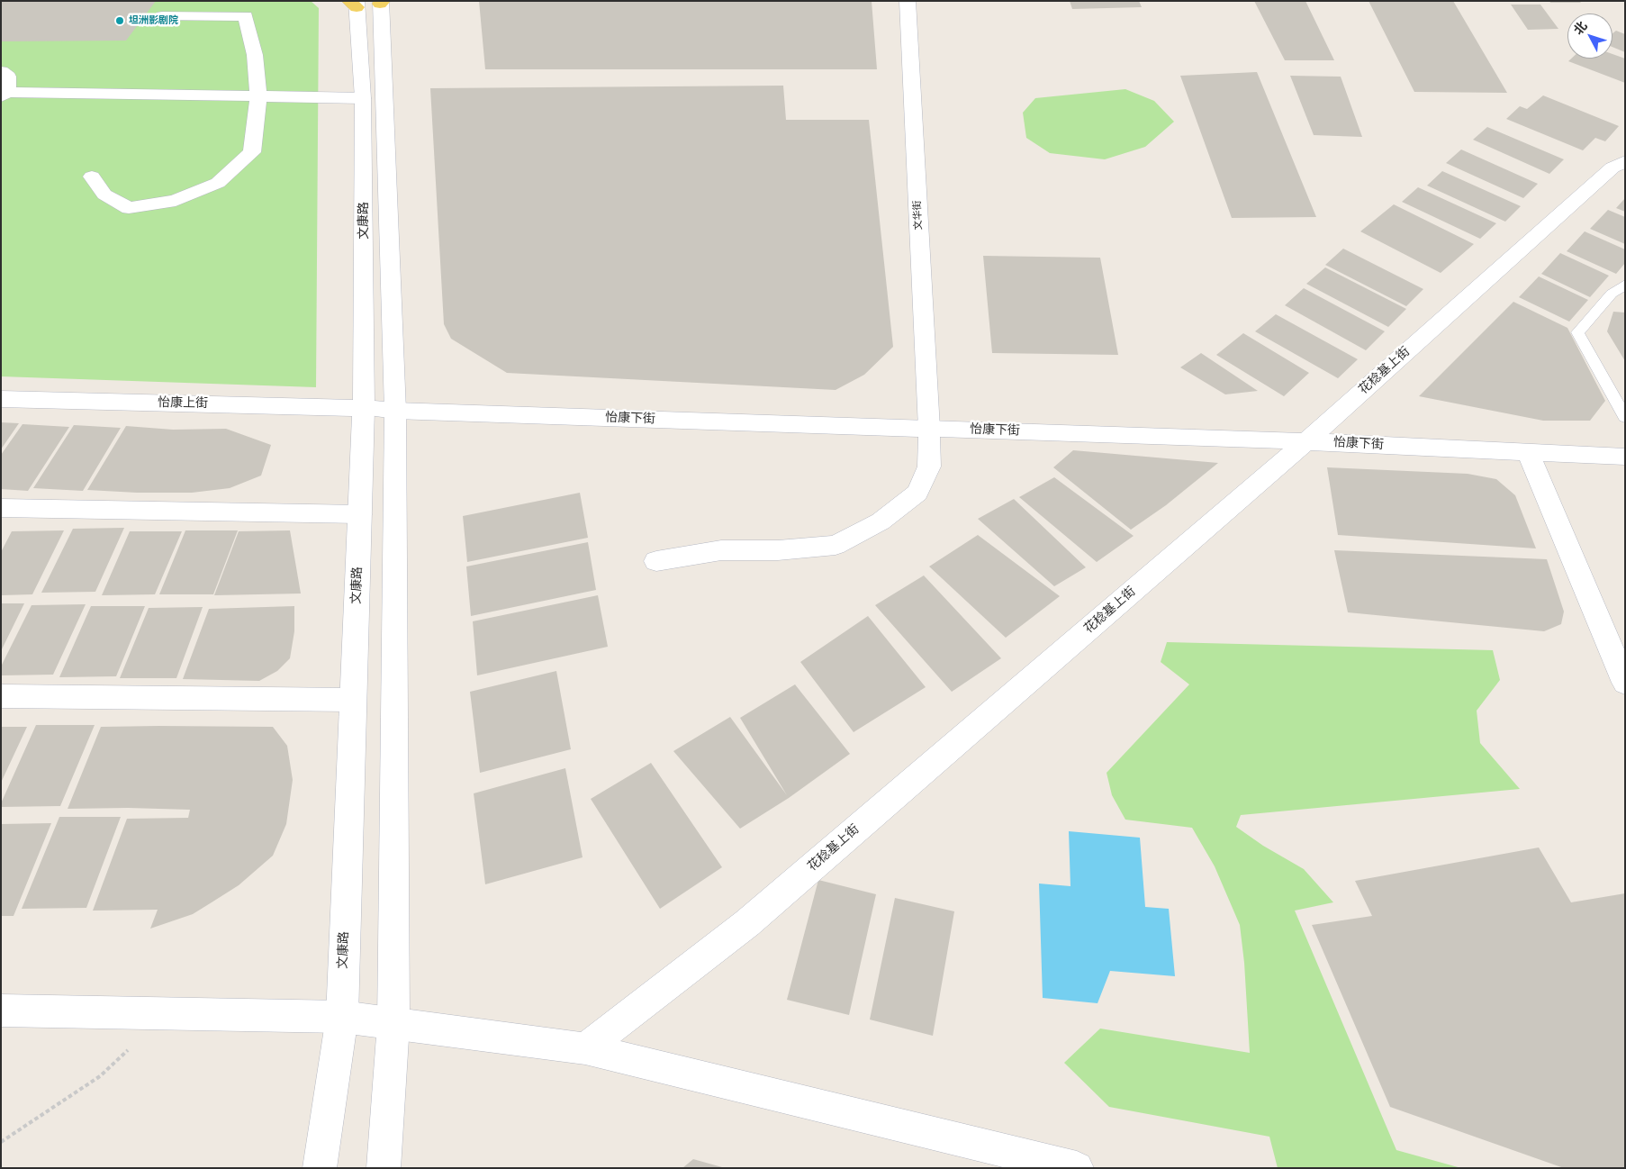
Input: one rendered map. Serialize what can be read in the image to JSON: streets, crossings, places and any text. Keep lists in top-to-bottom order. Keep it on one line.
{"streets":{"street":["文华街","文康路","花稔基上街","怡康上街","怡康下街"]},"crossings":[["文华街","怡康下街"],["文康路","怡康上街"],["文康路","怡康下街"],["花稔基上街","怡康下街"],["怡康上街","怡康下街"]],"places":["坦洲影剧院"],"north":"top left"}
